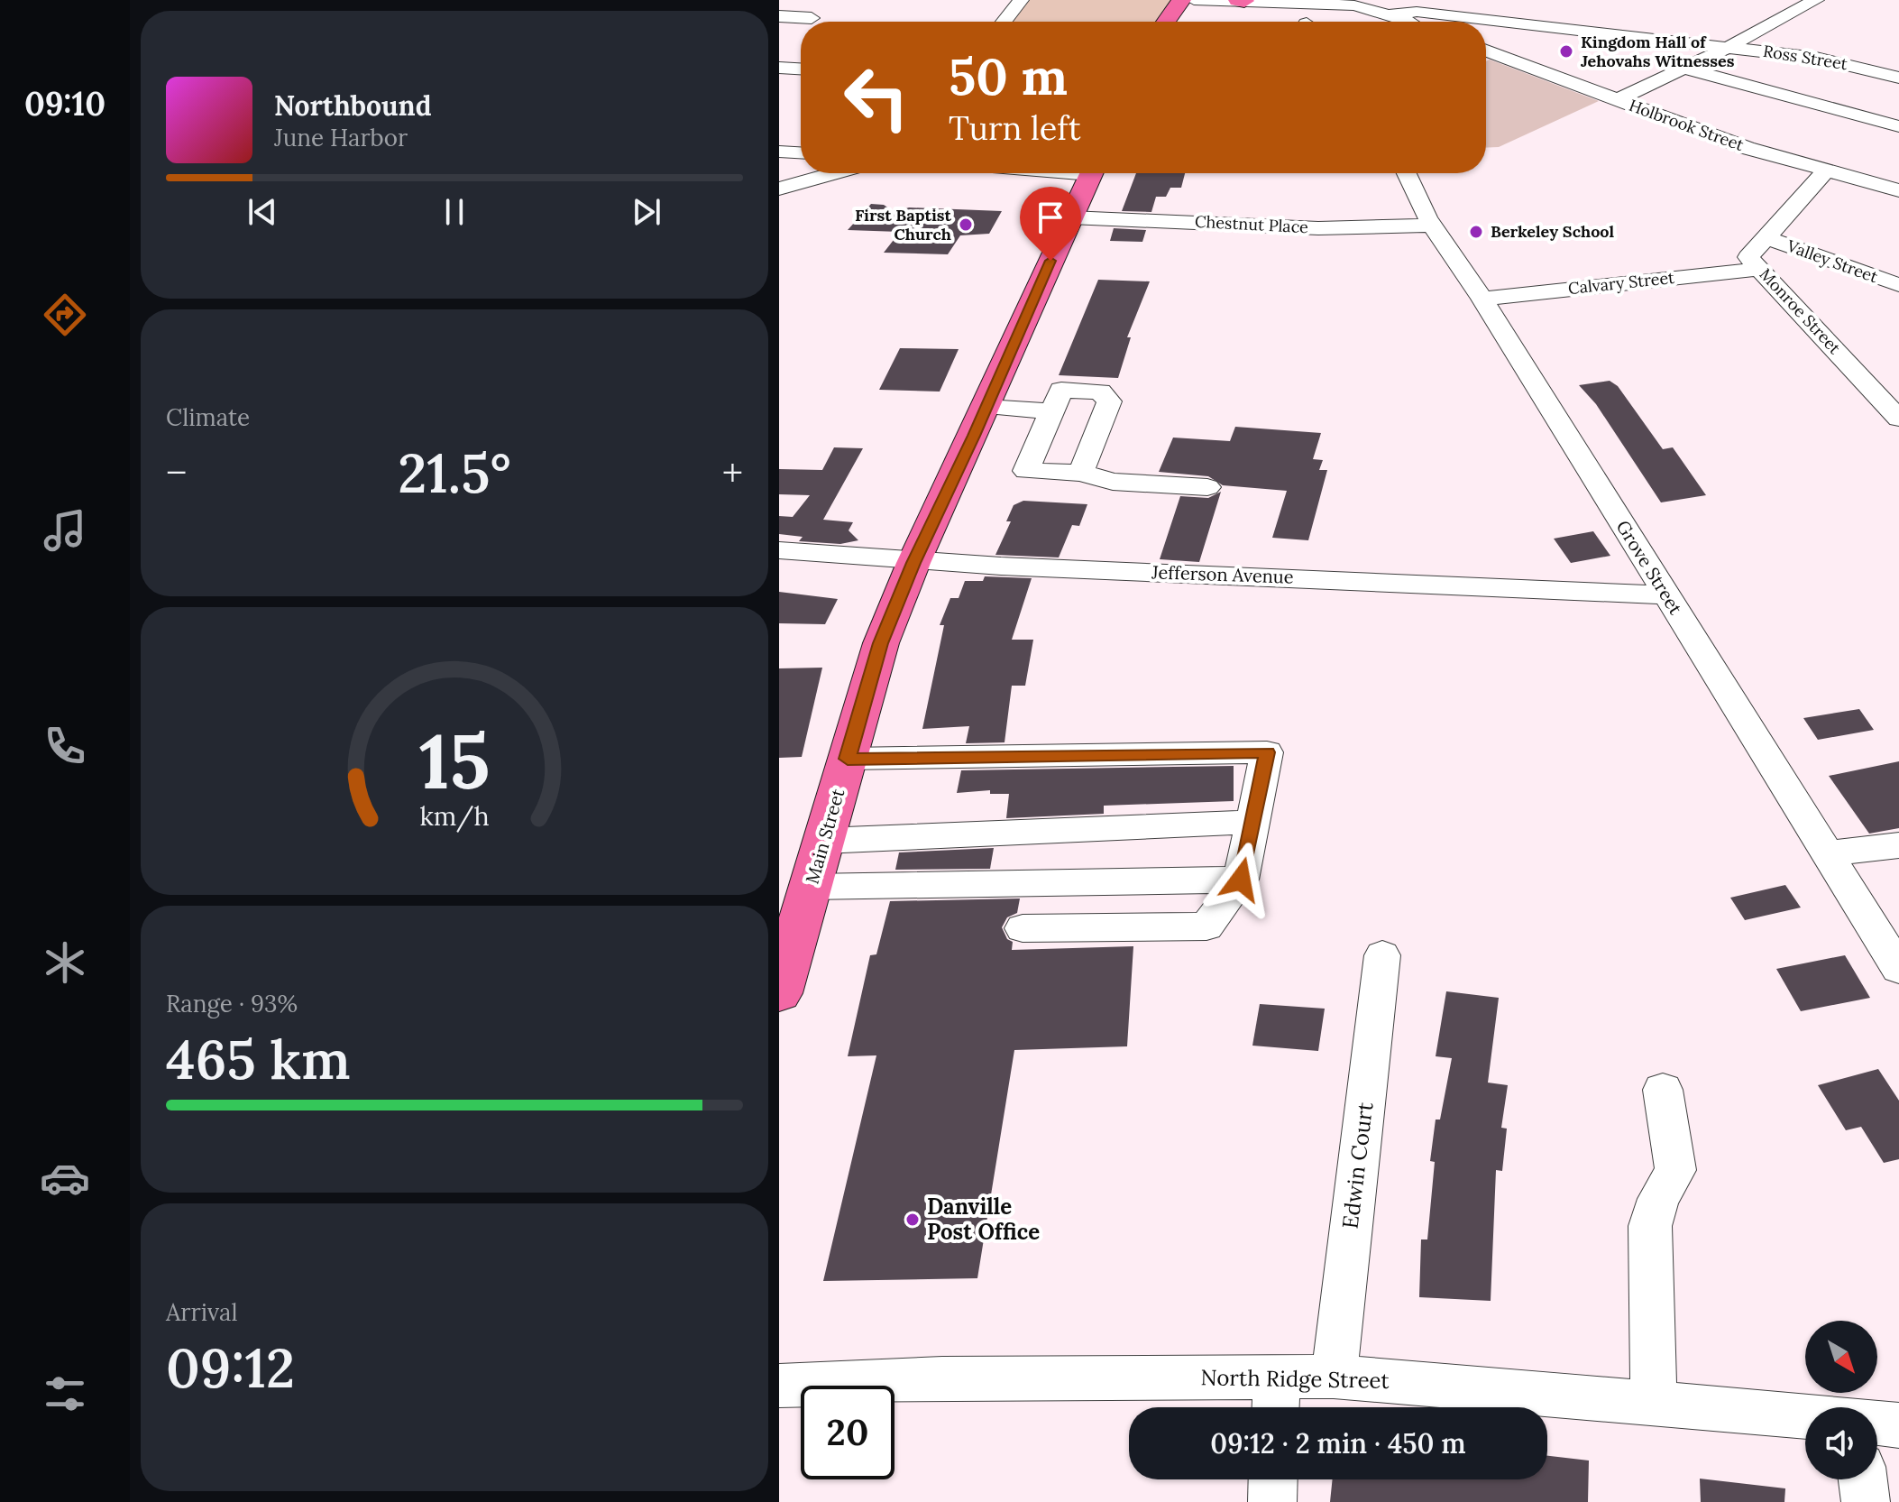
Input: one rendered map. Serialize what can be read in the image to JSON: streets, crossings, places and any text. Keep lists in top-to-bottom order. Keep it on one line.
{"streets":{"main road":["Main Street"],"street":["Ross Street","Holbrook Street","Chestnut Place","Valley Street","Calvary Street","Monroe Street","Grove Street","Jefferson Avenue","Edwin Court","North Ridge Street"]},"crossings":[["Holbrook Street","Monroe Street"],["Chestnut Place","Grove Street"],["Chestnut Place","Main Street"],["Valley Street","Monroe Street"],["Calvary Street","Monroe Street"],["Calvary Street","Grove Street"],["Grove Street","Jefferson Avenue"],["Jefferson Avenue","Main Street"],["Edwin Court","North Ridge Street"]],"places":["Kingdom Hall of Jehovahs Witnesses","First Baptist Church","Berkeley School","Danville Post Office"],"north":"bottom right","page":{"tabs":"09:10","turn":["50 m","Turn left"],"song":["Northbound","June Harbor"],"tile":["Climate",["Range · 93%","465 km"],["Arrival","09:12"]],"heat":["−","21.5°","+"],"limit":"20","trip":"09:12 · 2 min · 450 m","gauge":["15","km/h"]}}
